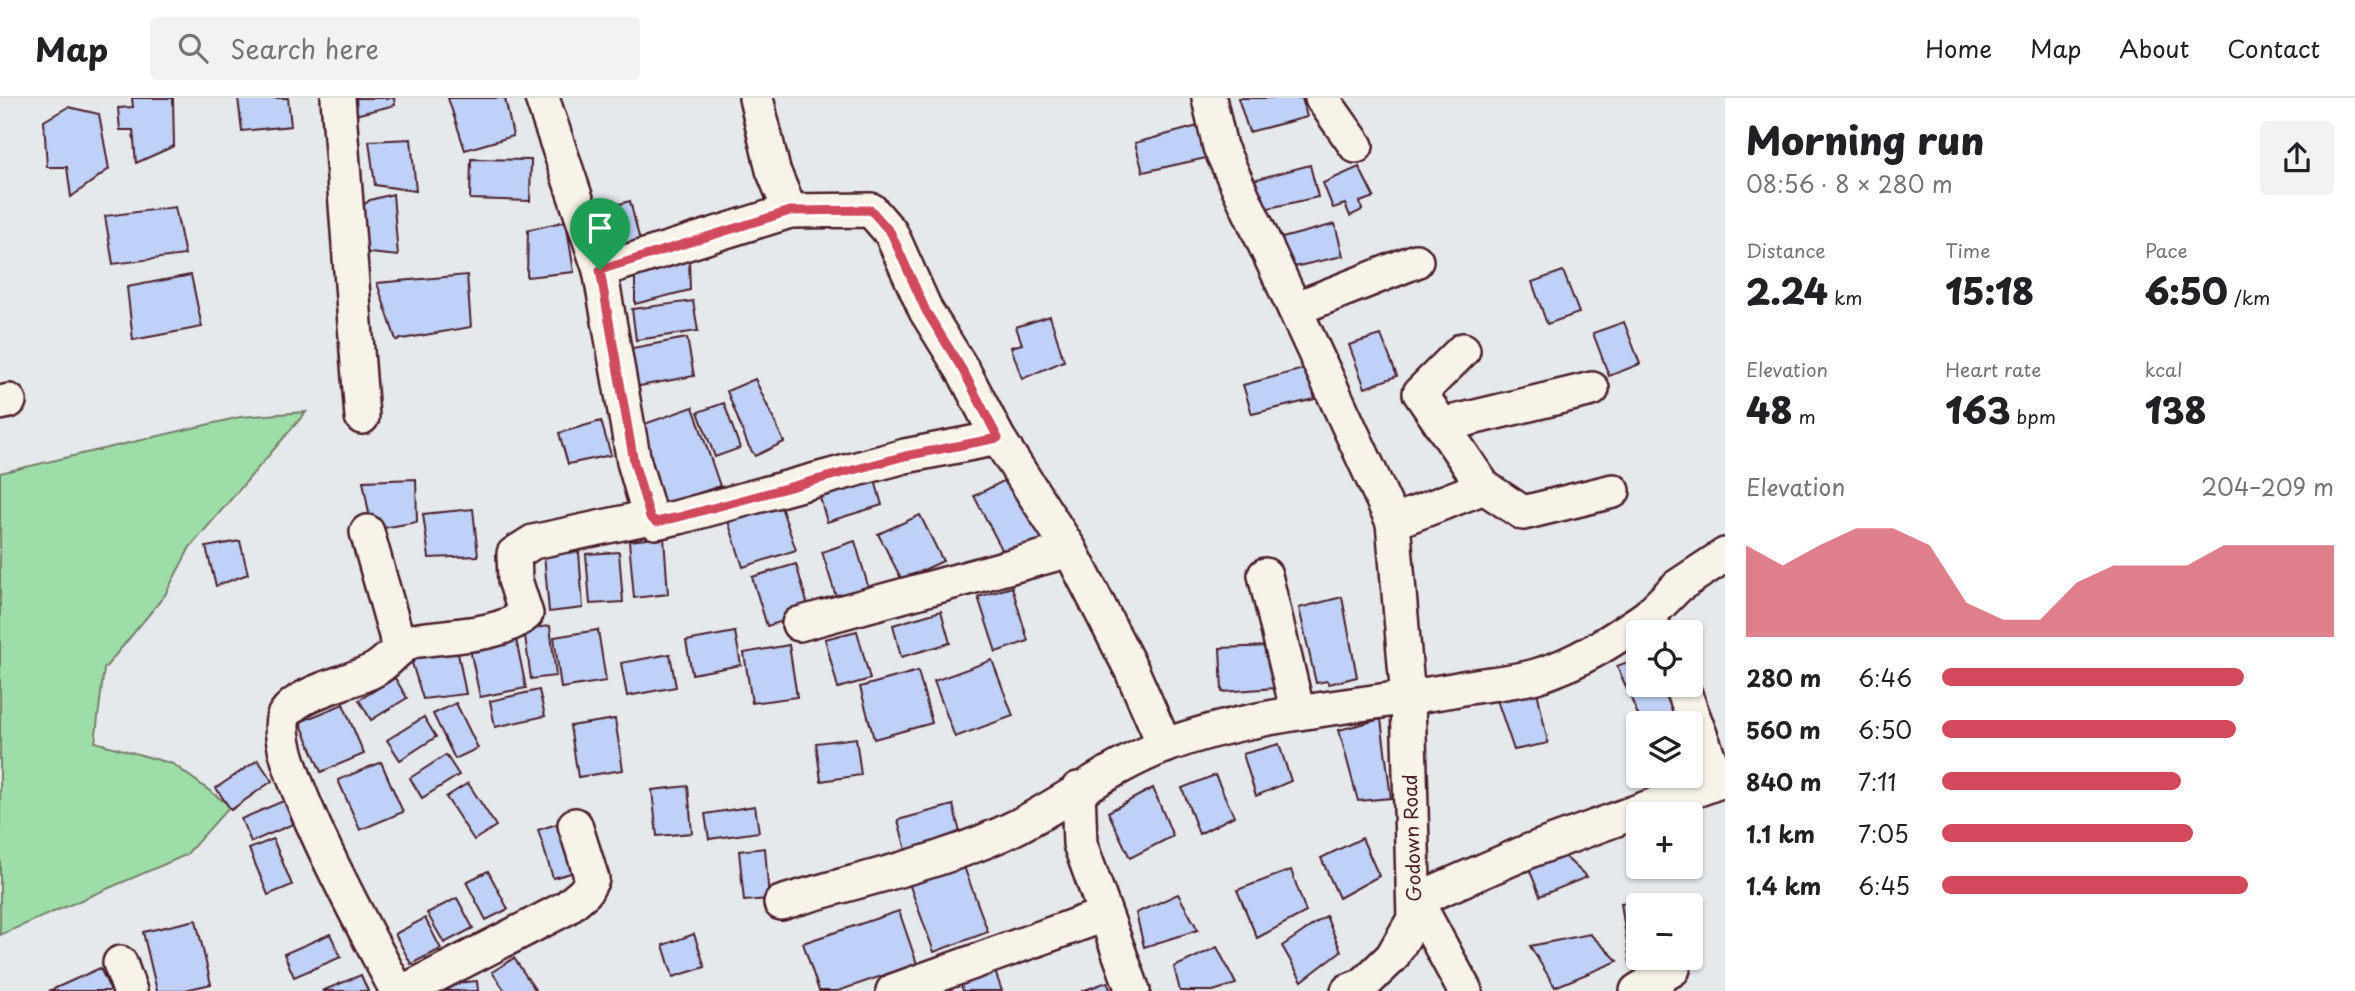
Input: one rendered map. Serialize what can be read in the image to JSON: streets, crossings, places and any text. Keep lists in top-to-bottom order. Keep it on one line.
{"streets":{"street":["Godown Road"]},"page":{"header":"Map","search":"Search here","nav":["Home","Map","About","Contact"],"heading":["Morning run","08:56 · 8 × 280 m"],"stats":[["Distance","2.24 km"],["Time","15:18"],["Pace","6:50 /km"],["Elevation","48 m"],["Heart rate","163 bpm"],["kcal","138"]],"chart":["Elevation","204–209 m"],"map_buttons":["+","−"],"list":[{"name":"280 m","note":"6:46"},{"name":"560 m","note":"6:50"},{"name":"840 m","note":"7:11"},{"name":"1.1 km","note":"7:05"},{"name":"1.4 km","note":"6:45"}]}}
